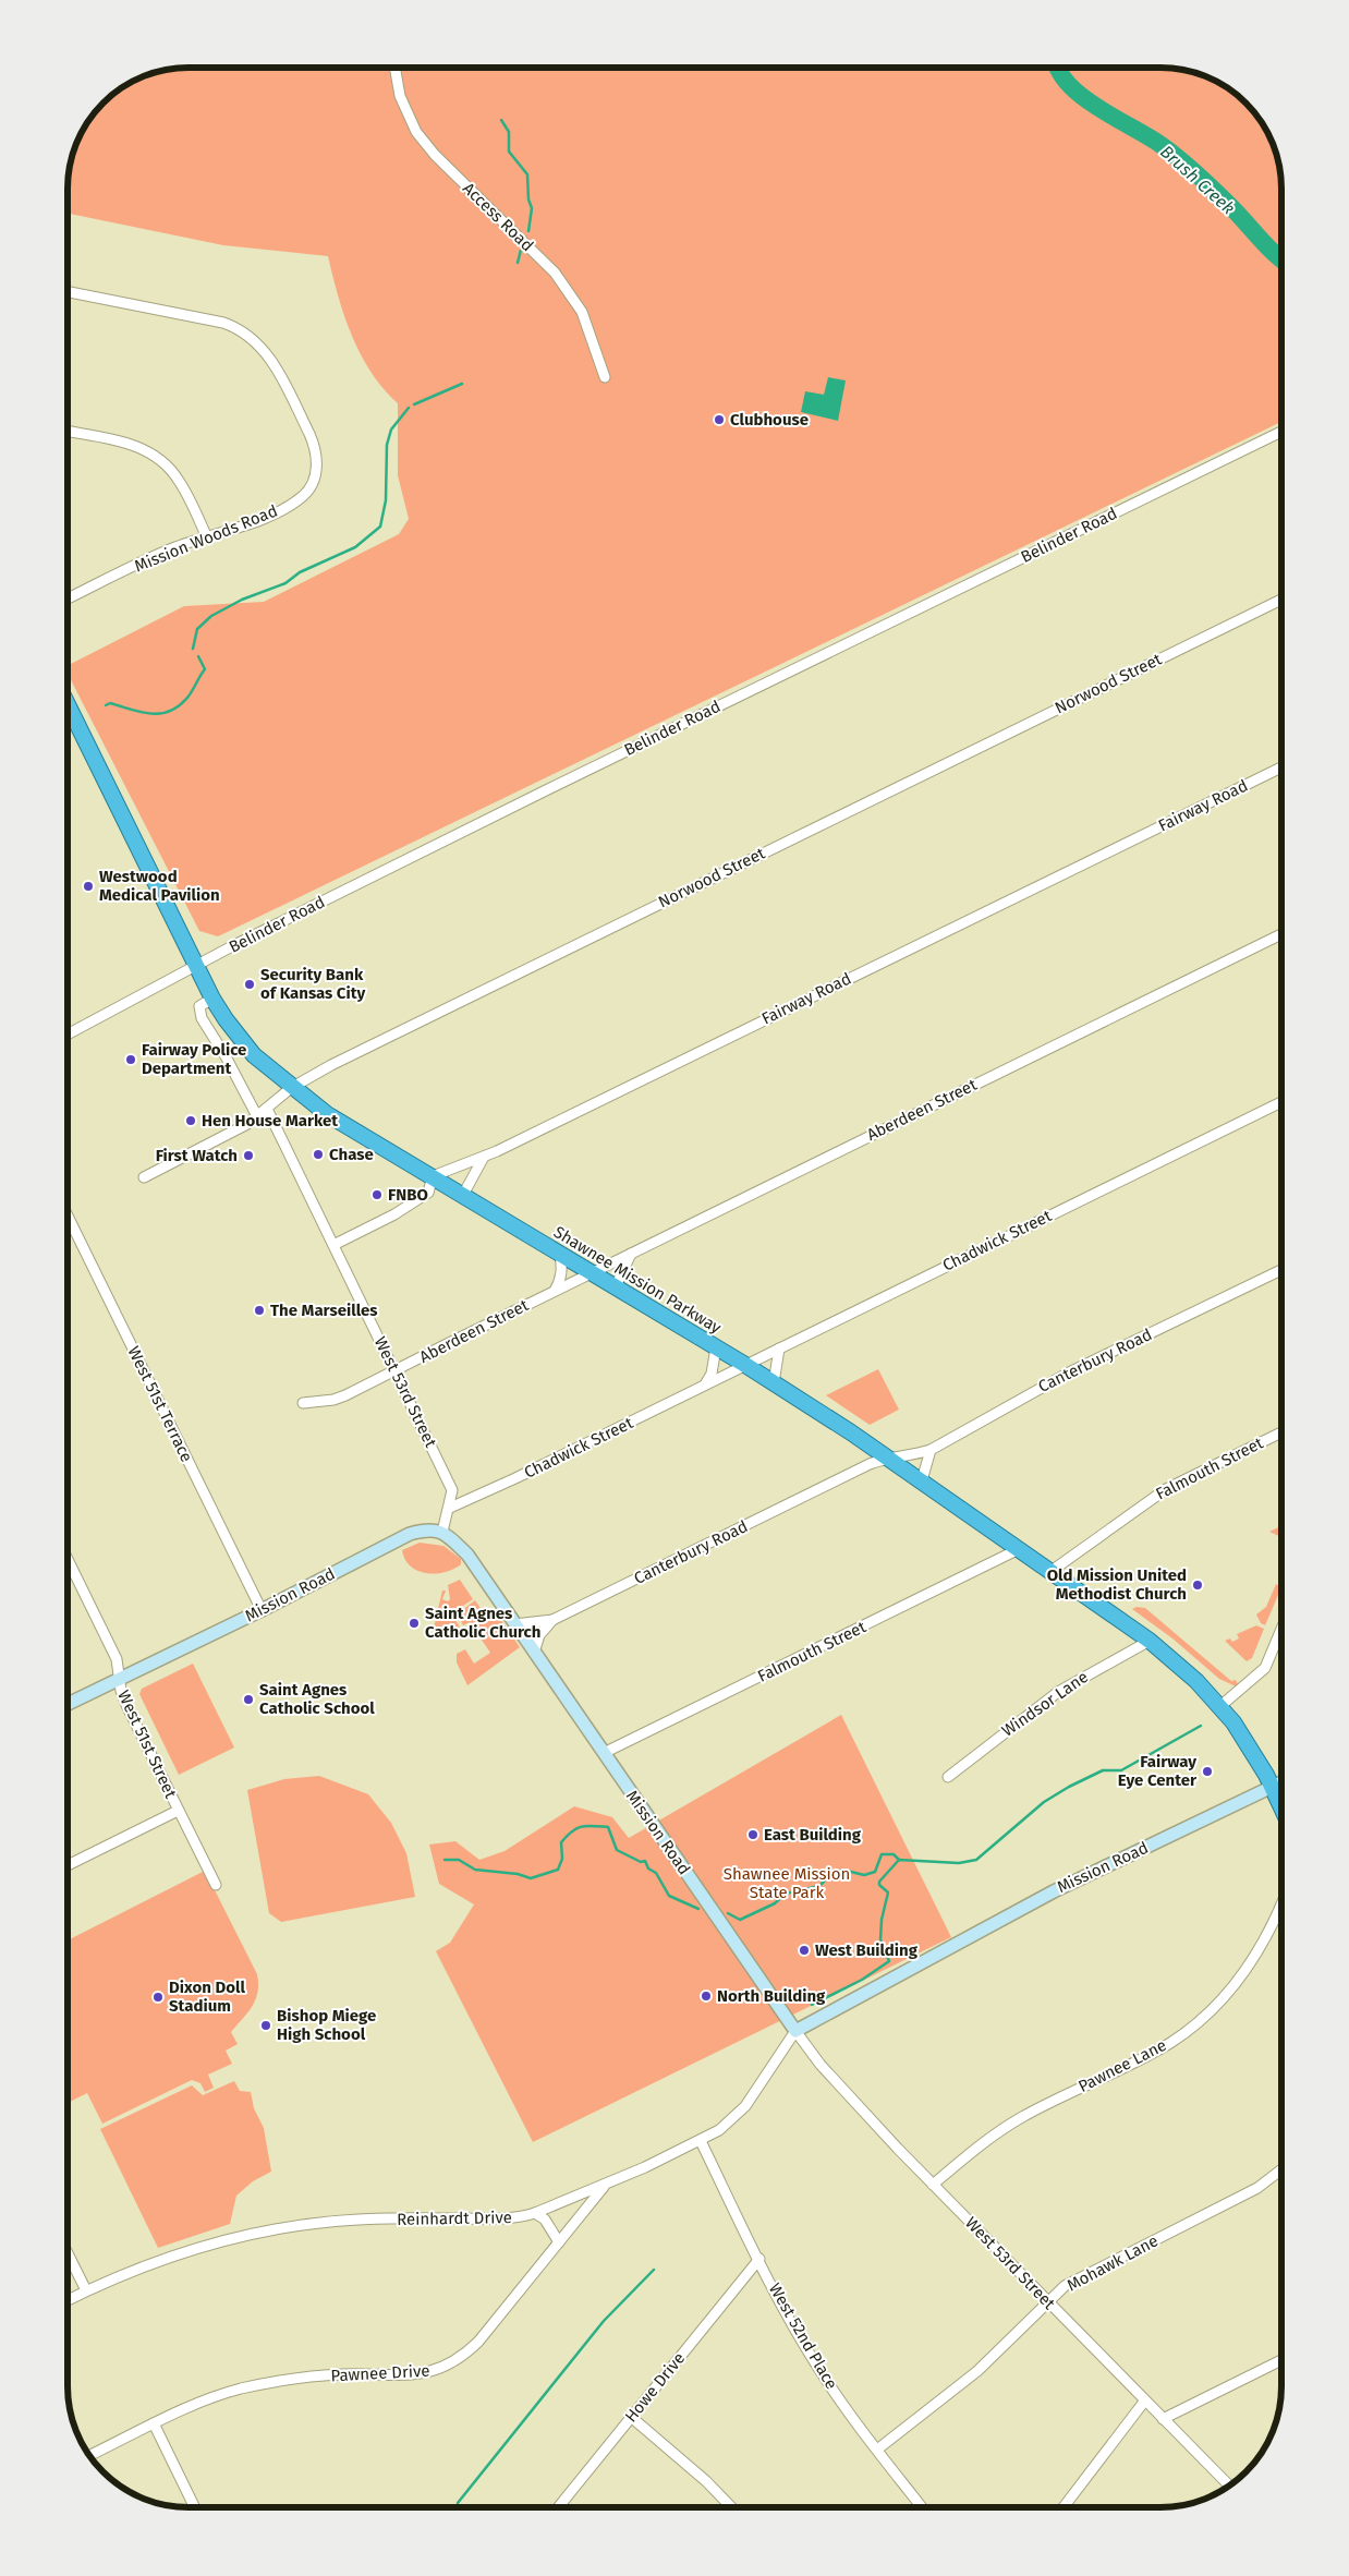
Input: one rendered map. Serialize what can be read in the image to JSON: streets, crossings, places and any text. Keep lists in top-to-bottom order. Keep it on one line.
{"streets":{"highway":["Shawnee Mission Parkway"],"main road":["Mission Road"],"street":["Access Road","Belinder Road","Mission Woods Road","Norwood Street","Fairway Road","Aberdeen Street","Chadwick Street","Canterbury Road","West 53rd Street","West 51st Terrace","Falmouth Street","Windsor Lane","West 51st Street","Pawnee Lane","Reinhardt Drive","Mohawk Lane","West 52nd Place","Pawnee Drive","Howe Drive"]},"crossings":[["Belinder Road","Shawnee Mission Parkway"],["Norwood Street","Shawnee Mission Parkway"],["Norwood Street","West 53rd Street"],["Fairway Road","Shawnee Mission Parkway"],["Aberdeen Street","Shawnee Mission Parkway"],["Aberdeen Street","West 53rd Street"],["Chadwick Street","Shawnee Mission Parkway"],["Chadwick Street","West 53rd Street"],["Shawnee Mission Parkway","Canterbury Road"],["Shawnee Mission Parkway","Falmouth Street"],["Shawnee Mission Parkway","Mission Road"],["Shawnee Mission Parkway","Windsor Lane"],["Canterbury Road","Mission Road"],["West 53rd Street","Mission Road"],["West 53rd Street","Pawnee Lane"],["West 53rd Street","Reinhardt Drive"],["West 53rd Street","Mohawk Lane"],["West 51st Terrace","Mission Road"],["Falmouth Street","Mission Road"],["Mission Road","West 51st Street"],["Mission Road","Reinhardt Drive"],["Reinhardt Drive","West 52nd Place"],["Reinhardt Drive","Pawnee Drive"],["Mohawk Lane","West 52nd Place"],["West 52nd Place","Howe Drive"]],"water":["Brush Creek"],"parks":["Shawnee Mission State Park"],"places":["Clubhouse","Westwood Medical Pavilion","Security Bank of Kansas City","Fairway Police Department","Hen House Market","Chase","First Watch","FNBO","The Marseilles","Old Mission United Methodist Church","Saint Agnes Catholic Church","Saint Agnes Catholic School","Fairway Eye Center","East Building","West Building","North Building","Dixon Doll Stadium","Bishop Miege High School"]}
